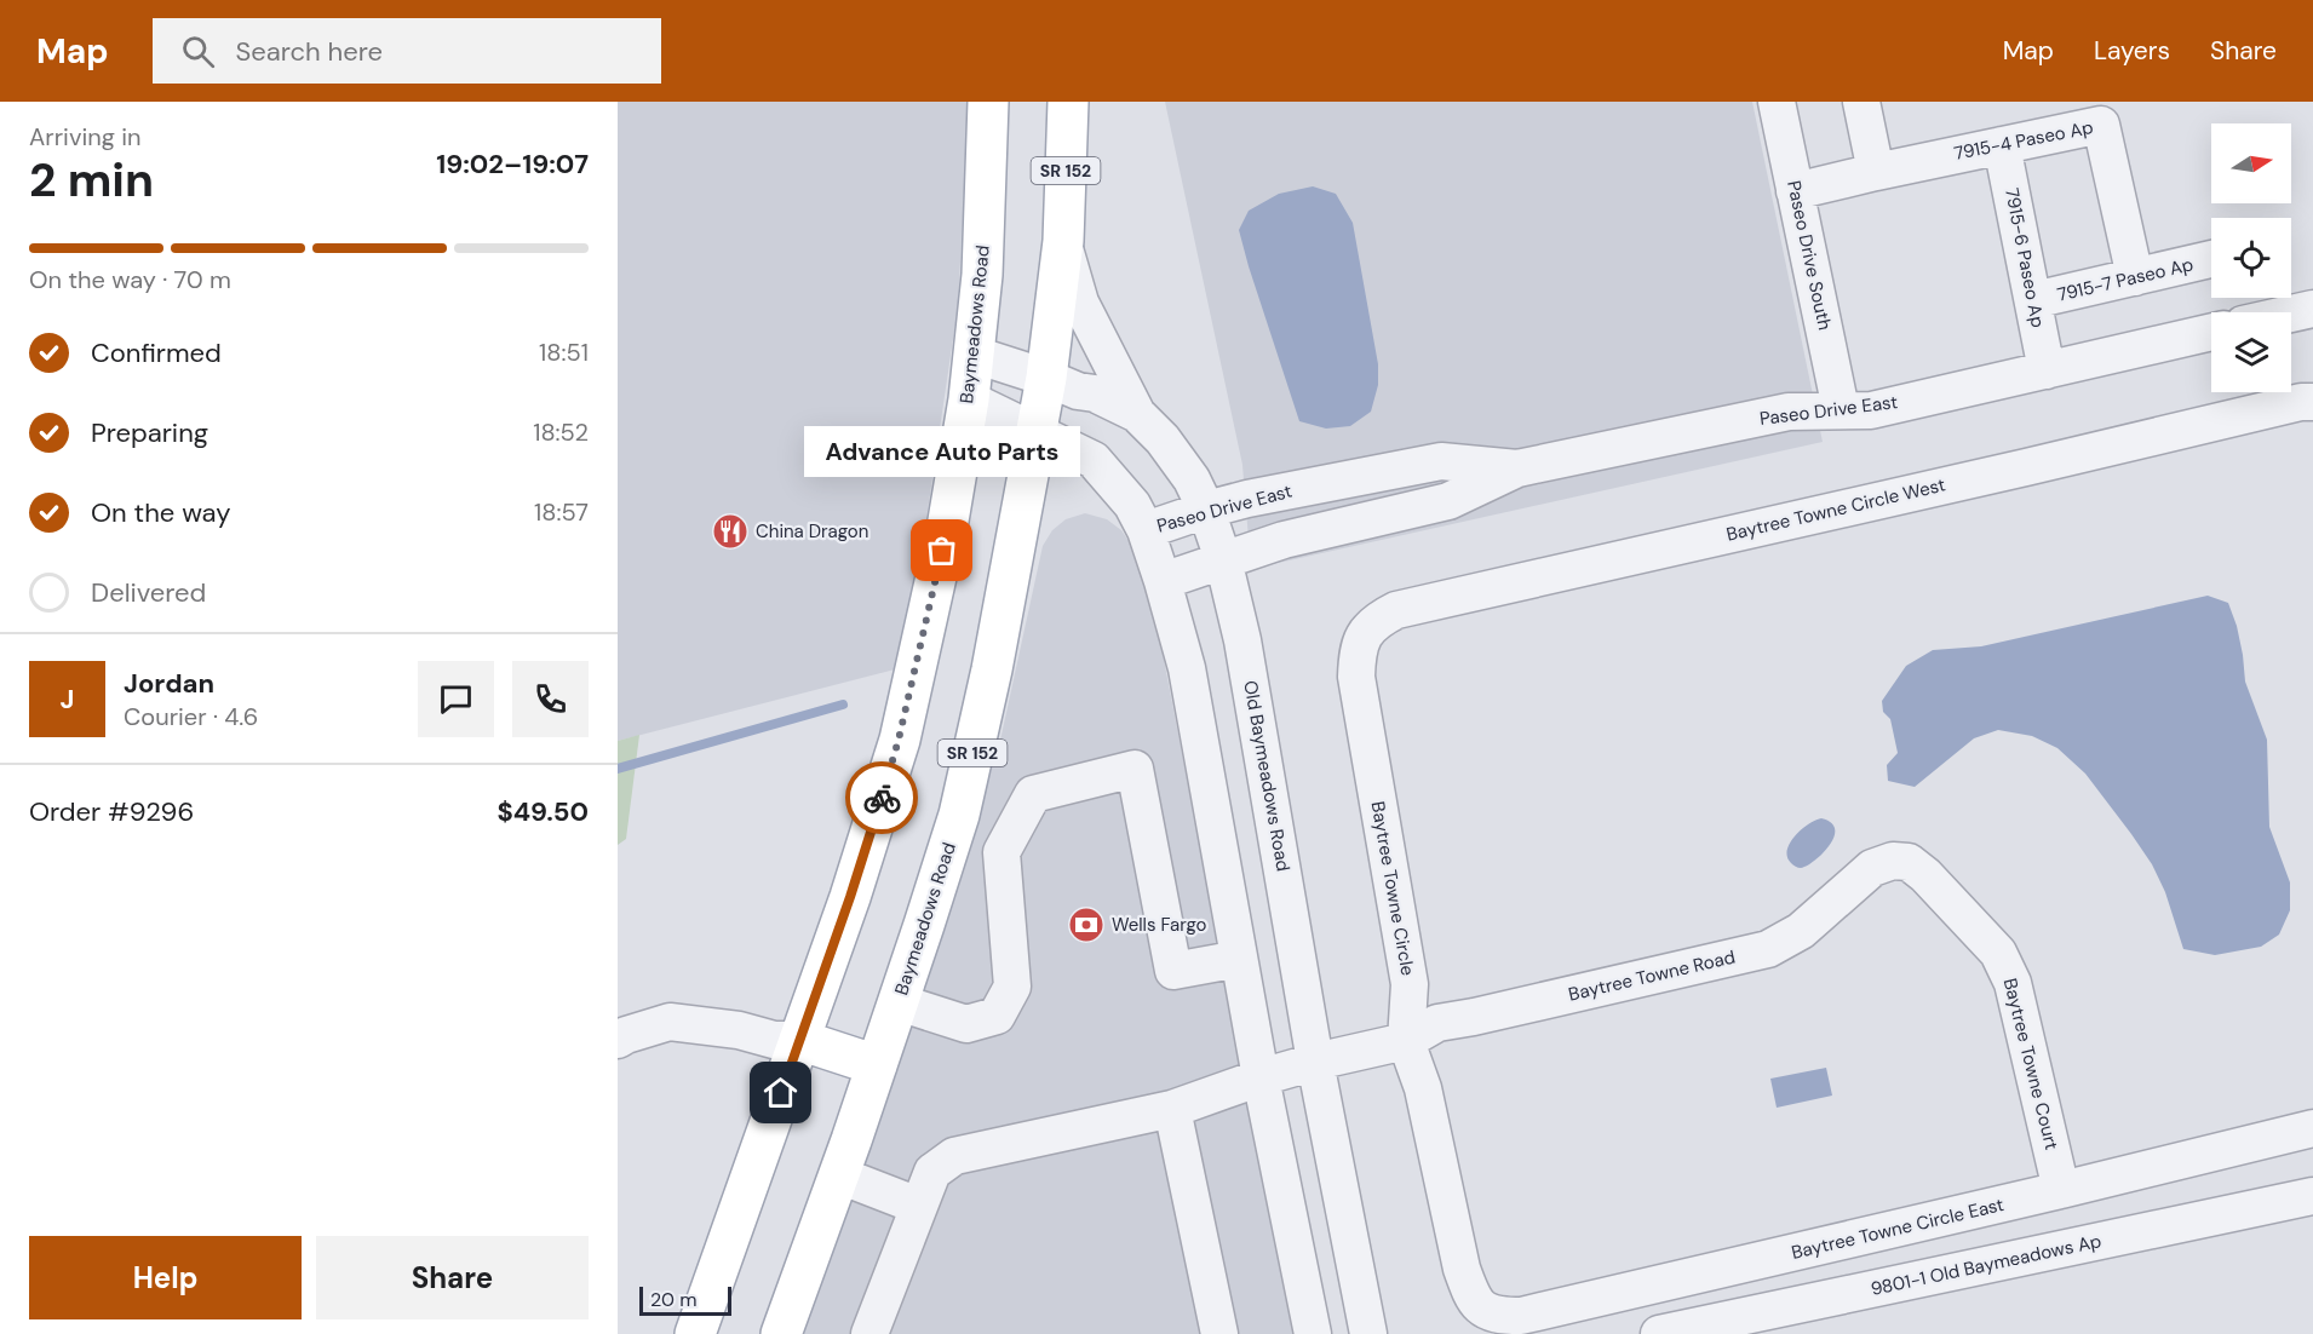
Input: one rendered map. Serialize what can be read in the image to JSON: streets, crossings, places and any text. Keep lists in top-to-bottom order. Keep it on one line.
{"streets":{"main road":["SR 152","Baymeadows Road"],"street":["7915-4 Paseo Ap","Paseo Drive South","7915-6 Paseo Ap","7915-7 Paseo Ap","Paseo Drive East","Baytree Towne Circle West","Old Baymeadows Road","Baytree Towne Circle","Baytree Towne Road","Baytree Towne Court","Baytree Towne Circle East","9801-1 Old Baymeadows Ap"]},"crossings":[["7915-4 Paseo Ap","Paseo Drive South"],["7915-4 Paseo Ap","7915-6 Paseo Ap"],["7915-4 Paseo Ap","7915-7 Paseo Ap"],["Paseo Drive South","Paseo Drive East"],["7915-6 Paseo Ap","7915-7 Paseo Ap"],["7915-6 Paseo Ap","Paseo Drive East"],["Baymeadows Road","Old Baymeadows Road"],["Paseo Drive East","Old Baymeadows Road"],["Baytree Towne Circle West","Baytree Towne Circle"],["Old Baymeadows Road","Baytree Towne Road"],["Baytree Towne Circle","Baytree Towne Road"],["Baytree Towne Circle","Baytree Towne Circle East"],["Baytree Towne Road","Baytree Towne Court"],["Baytree Towne Court","Baytree Towne Circle East"]],"places":{"restaurant":["China Dragon"],"other":["Advance Auto Parts"],"bank":["Wells Fargo"]},"scale_bar":"20 m","north":"right","page":{"header":"Map","search":"Search here","nav":["Map","Layers","Share"],"heading":["2 min","Arriving in","19:02–19:07"],"panel":["Jordan","Courier · 4.6","Order #9296","$49.50"],"bar":"On the way · 70 m","list":[["Confirmed","18:51"],["Preparing","18:52"],["On the way","18:57"],"Delivered"],"bubble":"Advance Auto Parts","round":"J","buttons":["Help","Share"],"scale":"20 m"}}
